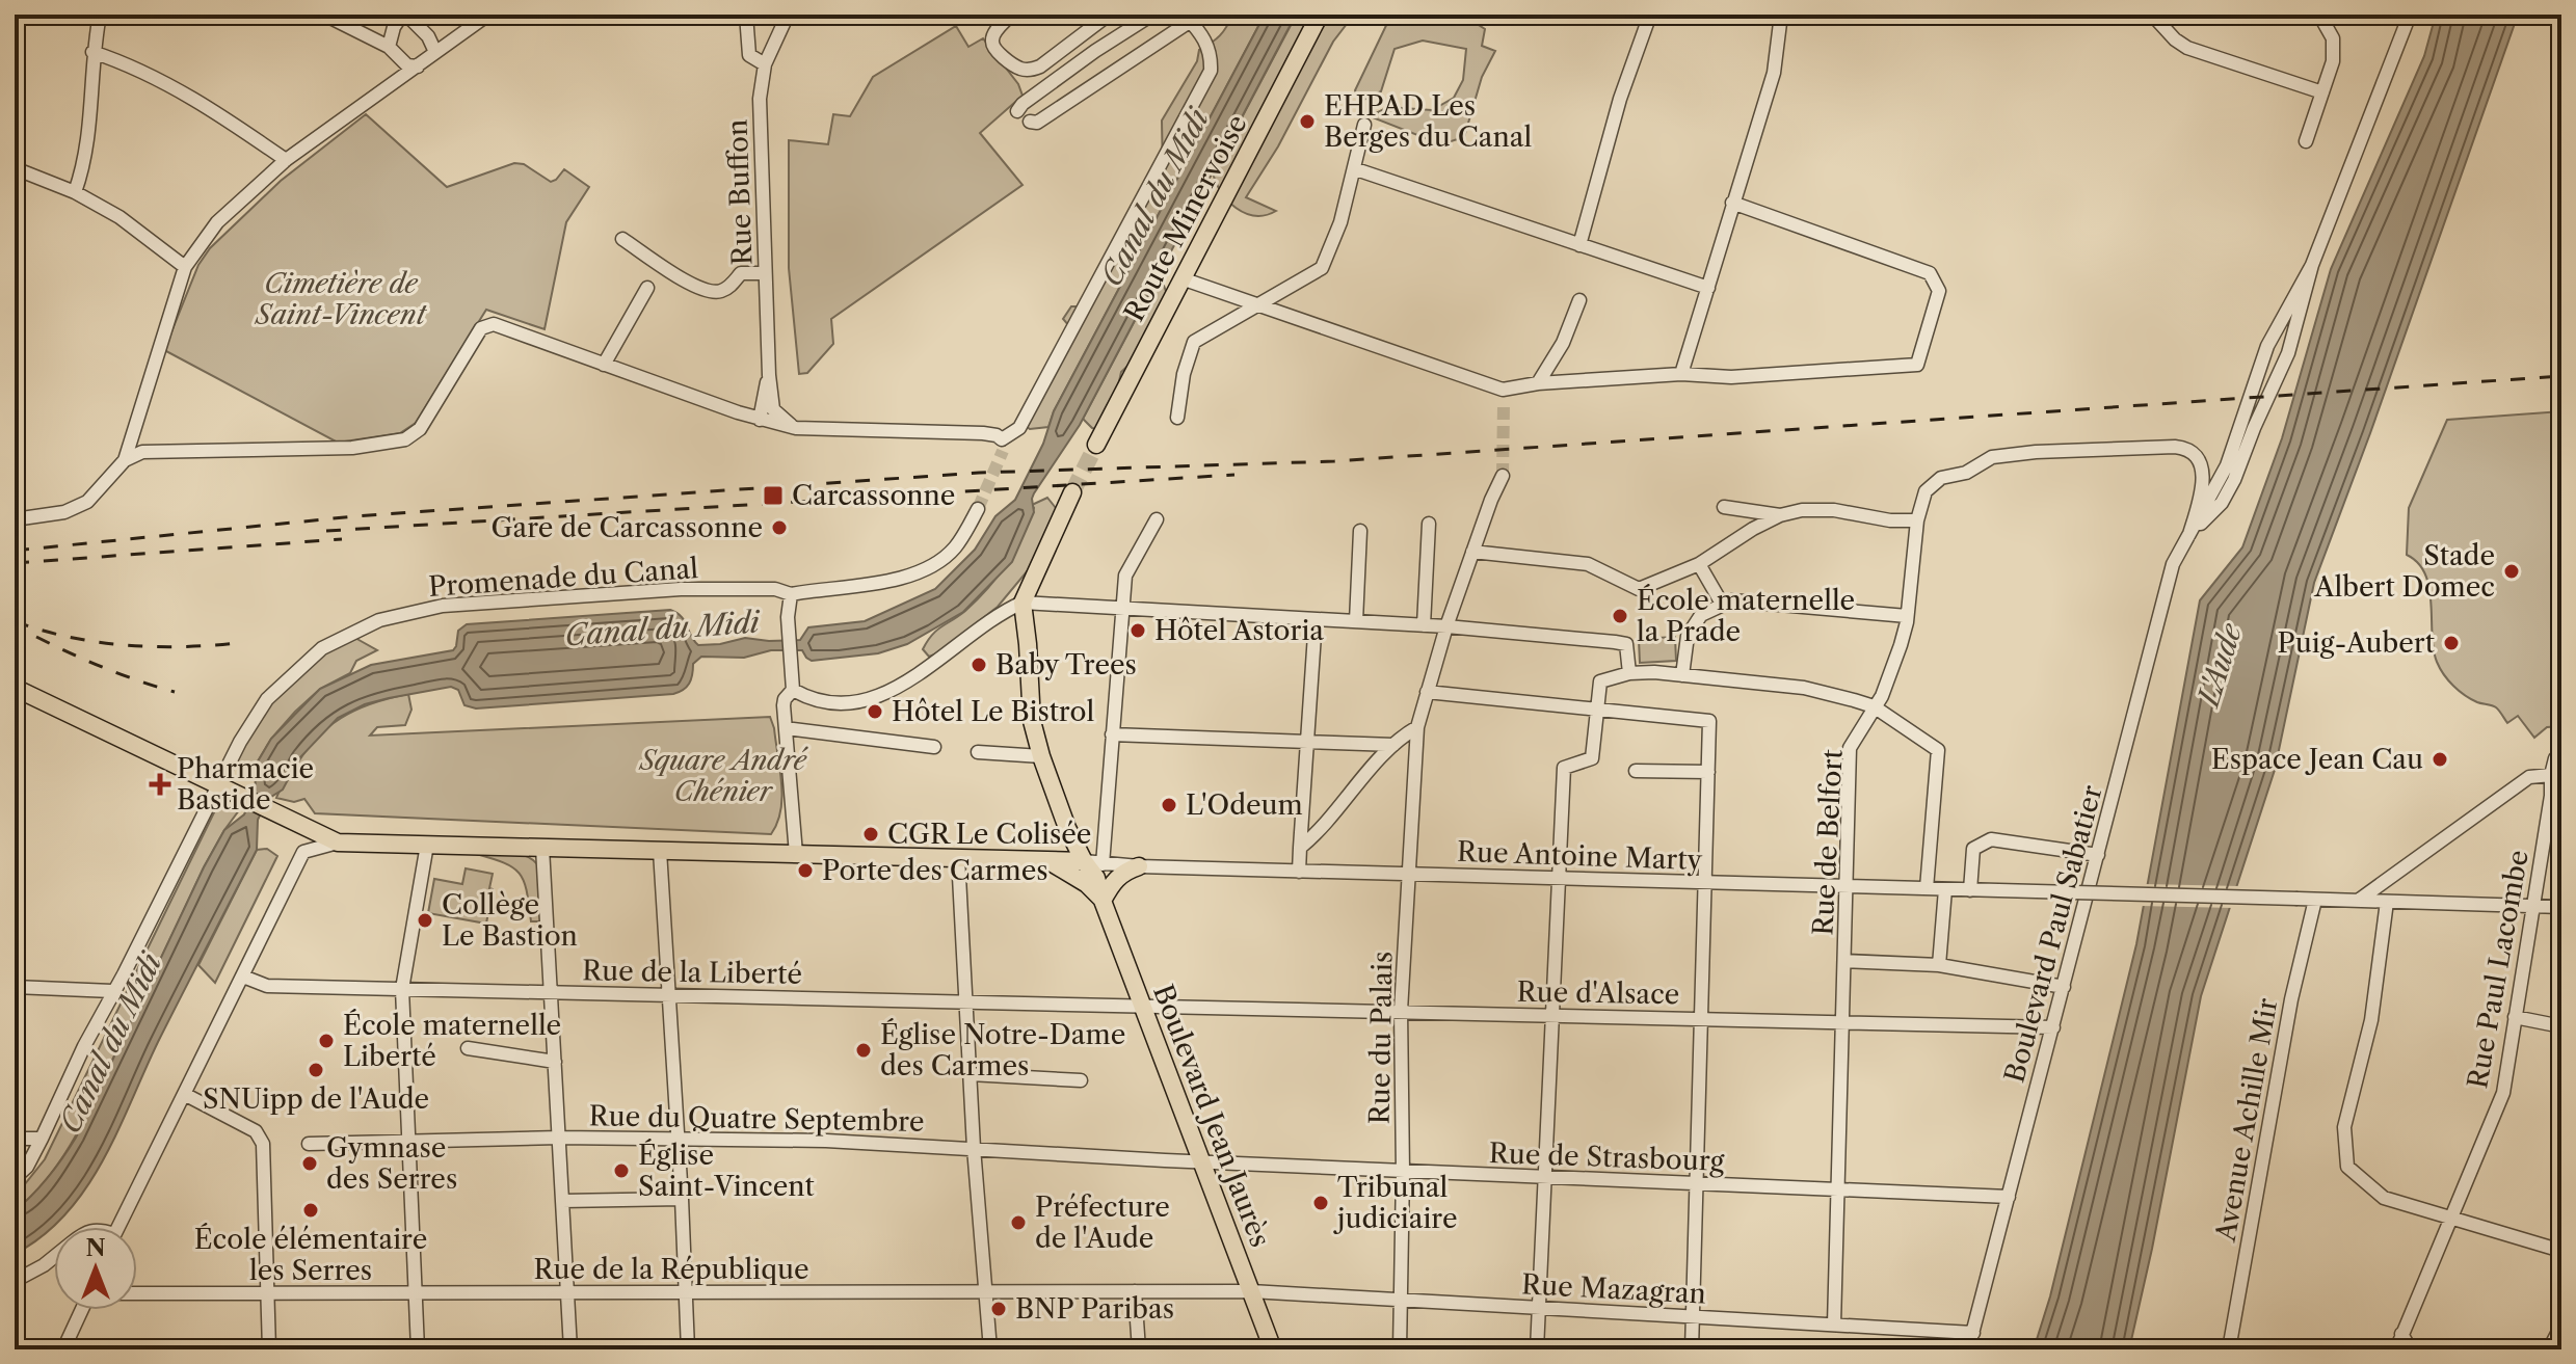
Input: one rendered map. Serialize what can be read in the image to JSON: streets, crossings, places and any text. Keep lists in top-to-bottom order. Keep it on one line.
{"streets":{"main road":["Route Minervoise","Boulevard Jean Jaurès"],"street":["Rue Buffon","Promenade du Canal","Rue de Belfort","Rue Antoine Marty","Boulevard Paul Sabatier","Rue Paul Lacombe","Rue de la Liberté","Rue d'Alsace","Rue du Palais","Rue du Quatre Septembre","Avenue Achille Mir","Rue de Strasbourg","Rue de la République","Rue Mazagran"]},"crossings":[["Rue de Belfort","Rue Antoine Marty"],["Rue de Belfort","Boulevard Paul Sabatier"],["Rue de Belfort","Rue d'Alsace"],["Rue de Belfort","Rue de Strasbourg"],["Rue de Belfort","Rue Mazagran"],["Rue Antoine Marty","Rue Paul Lacombe"],["Rue Antoine Marty","Rue du Palais"],["Rue Antoine Marty","Boulevard Jean Jaurès"],["Rue Antoine Marty","Avenue Achille Mir"],["Boulevard Paul Sabatier","Rue d'Alsace"],["Boulevard Paul Sabatier","Rue de Strasbourg"],["Boulevard Paul Sabatier","Rue Mazagran"],["Rue de la Liberté","Rue d'Alsace"],["Rue de la Liberté","Boulevard Jean Jaurès"],["Rue d'Alsace","Rue du Palais"],["Rue d'Alsace","Boulevard Jean Jaurès"],["Rue du Palais","Rue de Strasbourg"],["Rue du Palais","Rue Mazagran"],["Boulevard Jean Jaurès","Rue du Quatre Septembre"],["Boulevard Jean Jaurès","Rue de Strasbourg"],["Boulevard Jean Jaurès","Rue de la République"],["Boulevard Jean Jaurès","Rue Mazagran"],["Rue du Quatre Septembre","Rue de Strasbourg"],["Rue de la République","Rue Mazagran"]],"water":["Canal du Midi","L'Aude"],"parks":["Cimetière de Saint-Vincent","Square André Chénier"],"places":{"other":["EHPAD Les Berges du Canal","Gare de Carcassonne","Stade Albert Domec","École maternelle la Prade","Hôtel Astoria","Puig-Aubert","Baby Trees","Hôtel Le Bistrol","Espace Jean Cau","L'Odeum","CGR Le Colisée","Porte des Carmes","Collège Le Bastion","École maternelle Liberté","Église Notre-Dame des Carmes","SNUipp de l'Aude","Gymnase des Serres","Église Saint-Vincent","Tribunal judiciaire","École élémentaire les Serres","Préfecture de l'Aude","BNP Paribas"],"transit":["Carcassonne"],"health":["Pharmacie Bastide"]},"north":"top"}
